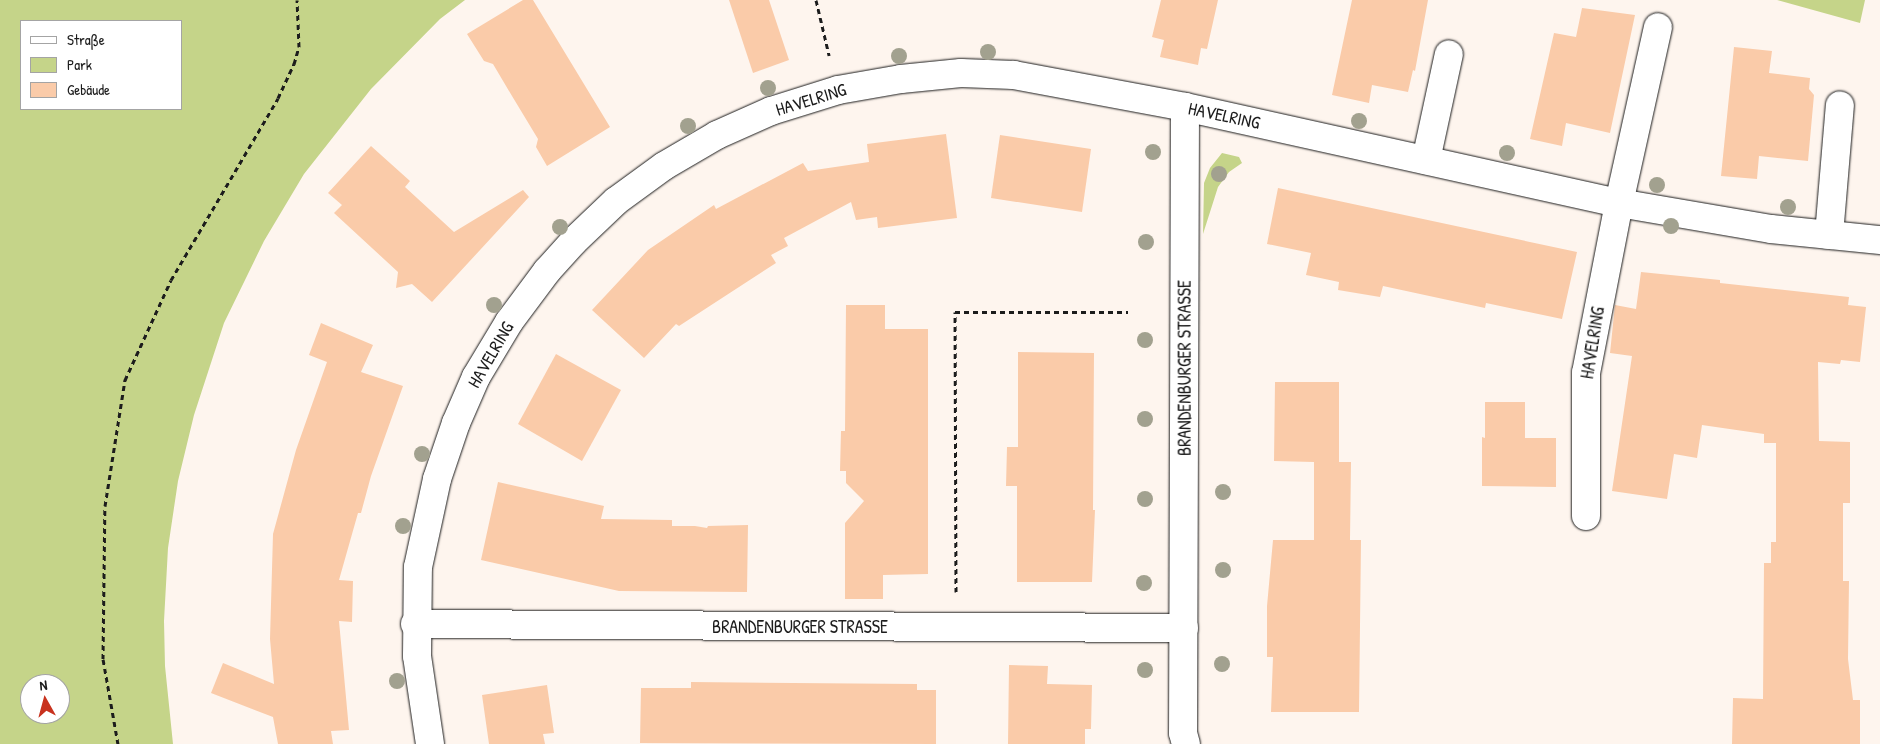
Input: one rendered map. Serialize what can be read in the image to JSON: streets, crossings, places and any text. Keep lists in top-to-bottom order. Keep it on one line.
{"streets":{"street":["HAVELRING","BRANDENBURGER STRASSE"]},"crossings":[["HAVELRING","BRANDENBURGER STRASSE"]],"legend":["Straße","Park","Gebäude"],"north":"top"}
